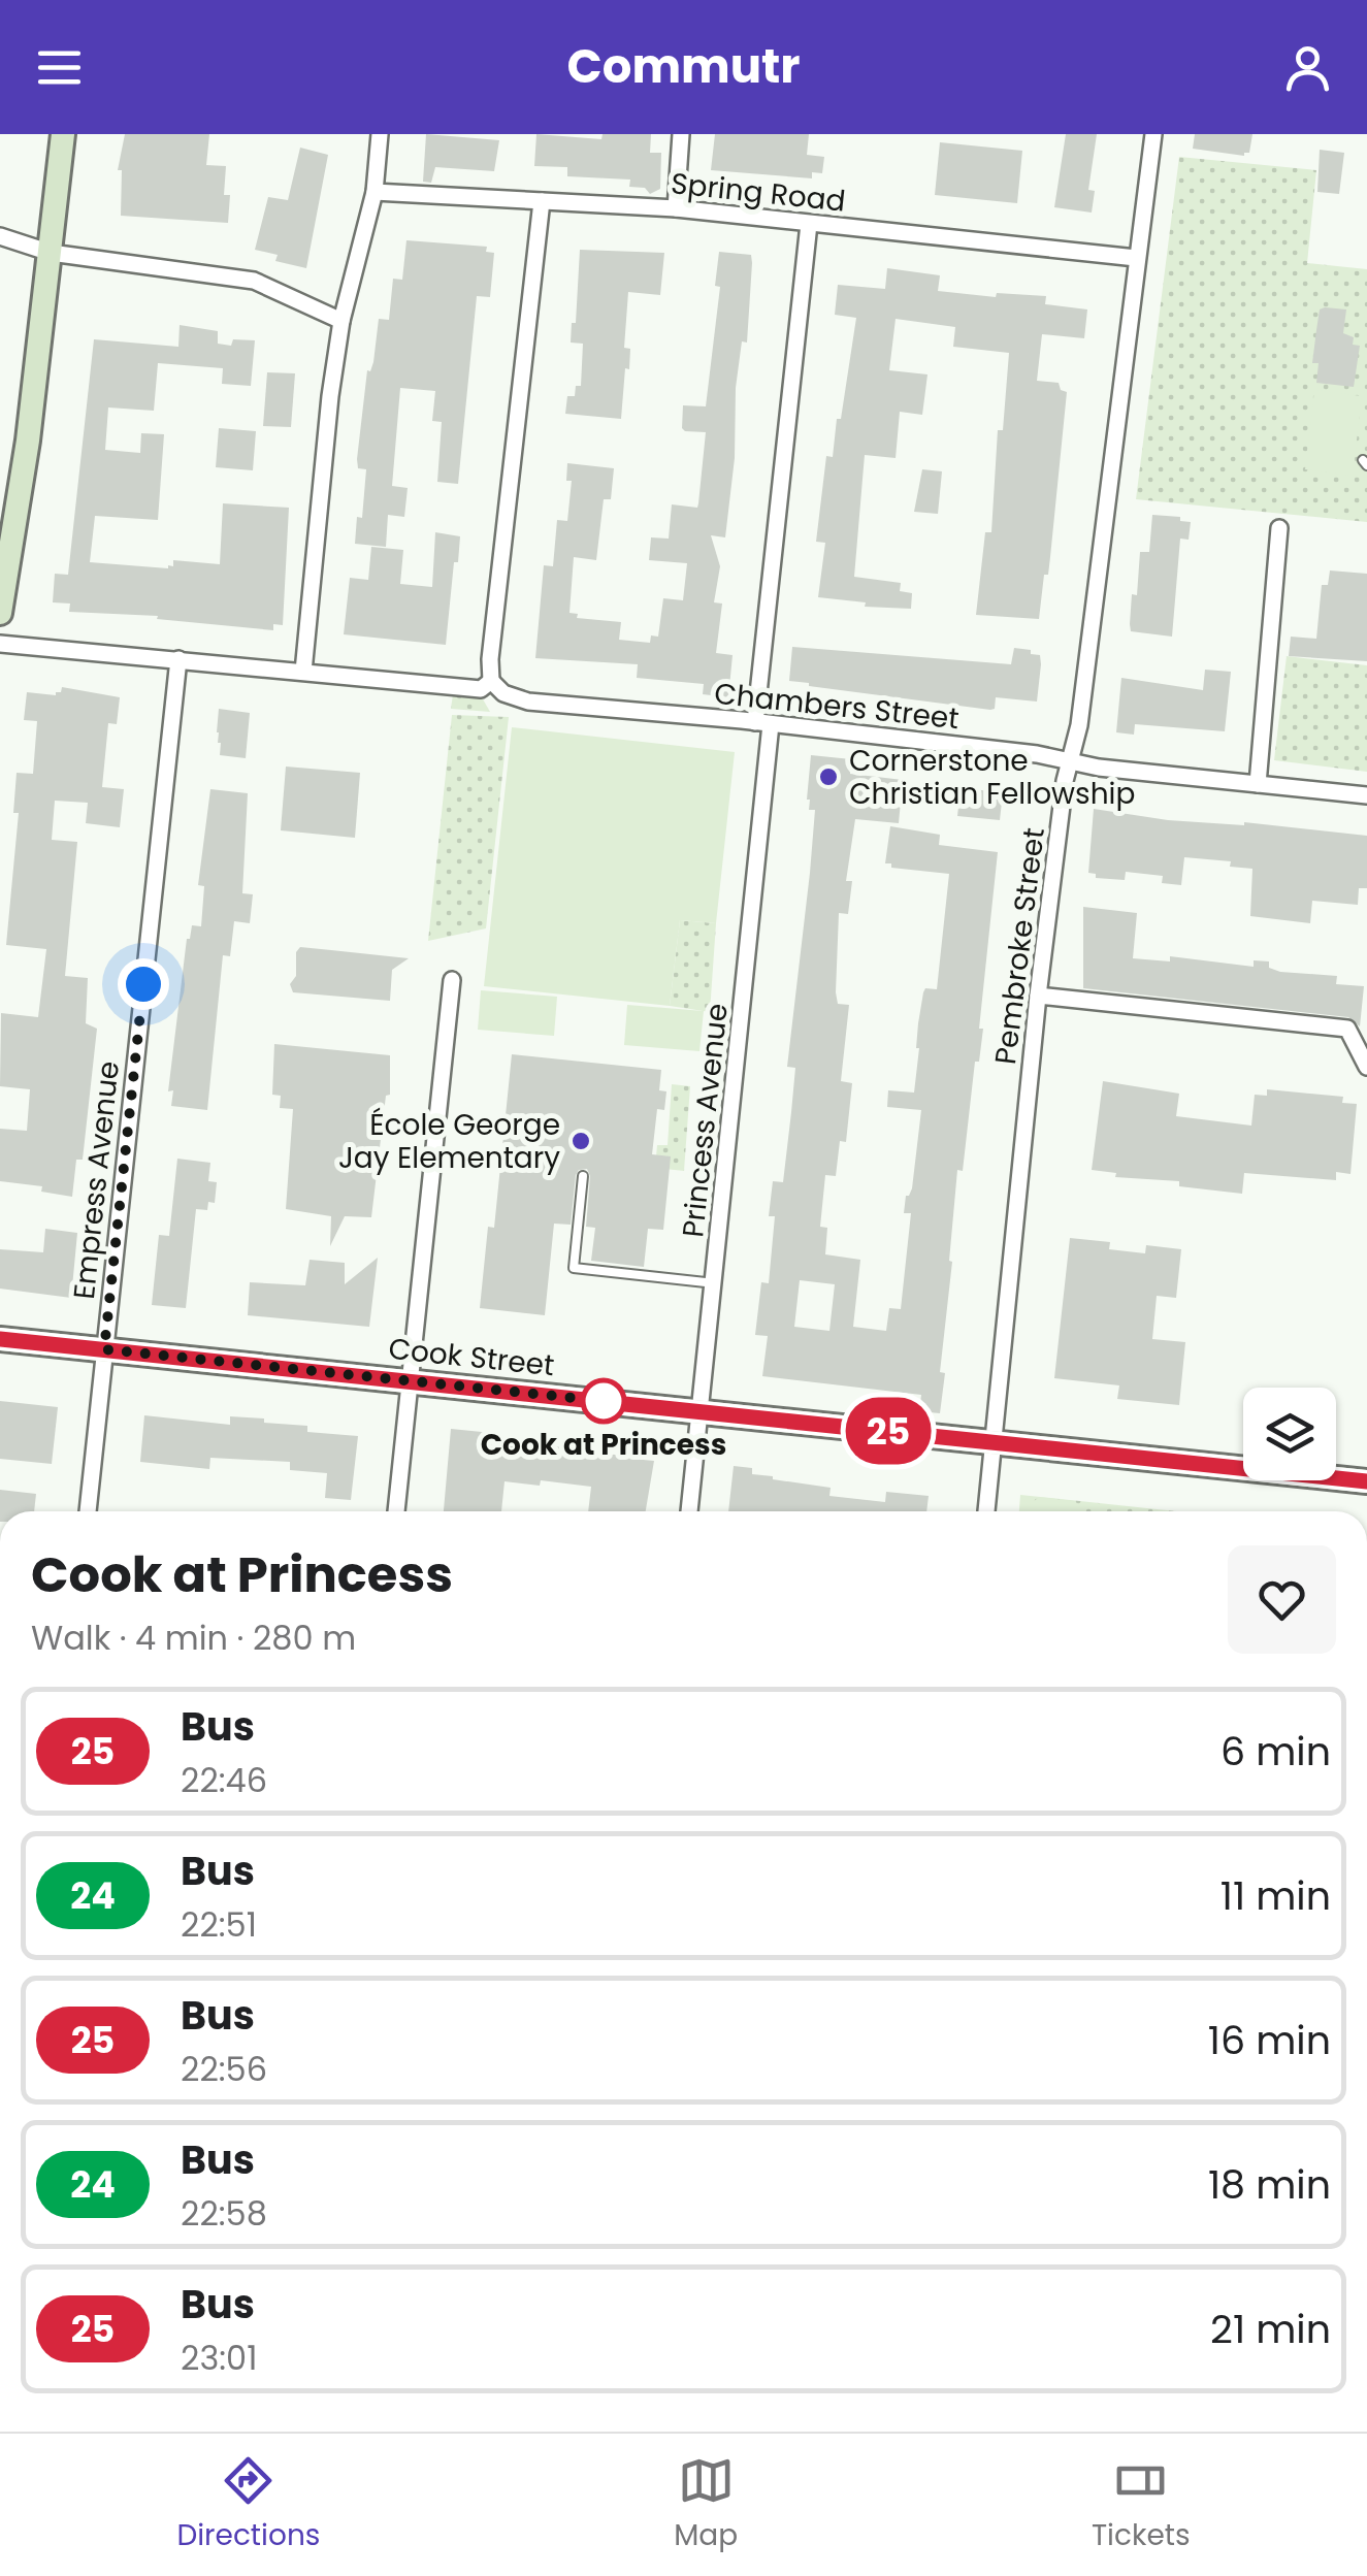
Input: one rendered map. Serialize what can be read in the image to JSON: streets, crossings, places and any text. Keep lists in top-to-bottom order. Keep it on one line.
{"streets":{"main road":["Cook Street"],"street":["Spring Road","Chambers Street","Pembroke Street","Princess Avenue","Empress Avenue"]},"crossings":[["Spring Road","Pembroke Street"],["Spring Road","Princess Avenue"],["Chambers Street","Pembroke Street"],["Chambers Street","Princess Avenue"],["Pembroke Street","Cook Street"],["Princess Avenue","Cook Street"],["Empress Avenue","Cook Street"]],"places":["Cornerstone Christian Fellowship","École George Jay Elementary","Cook at Princess"],"lines":["bus line 25"],"page":{"header":"Commutr","on_map":"25","heading":["Cook at Princess","Walk · 4 min · 280 m"],"list":[{"mark":"25","name":"Bus","note":"22:46","value":"6 min"},{"mark":"24","name":"Bus","note":"22:51","value":"11 min"},{"mark":"25","name":"Bus","note":"22:56","value":"16 min"},{"mark":"24","name":"Bus","note":"22:58","value":"18 min"},{"mark":"25","name":"Bus","note":"23:01","value":"21 min"}],"tabs":["Directions","Map","Tickets"]}}
